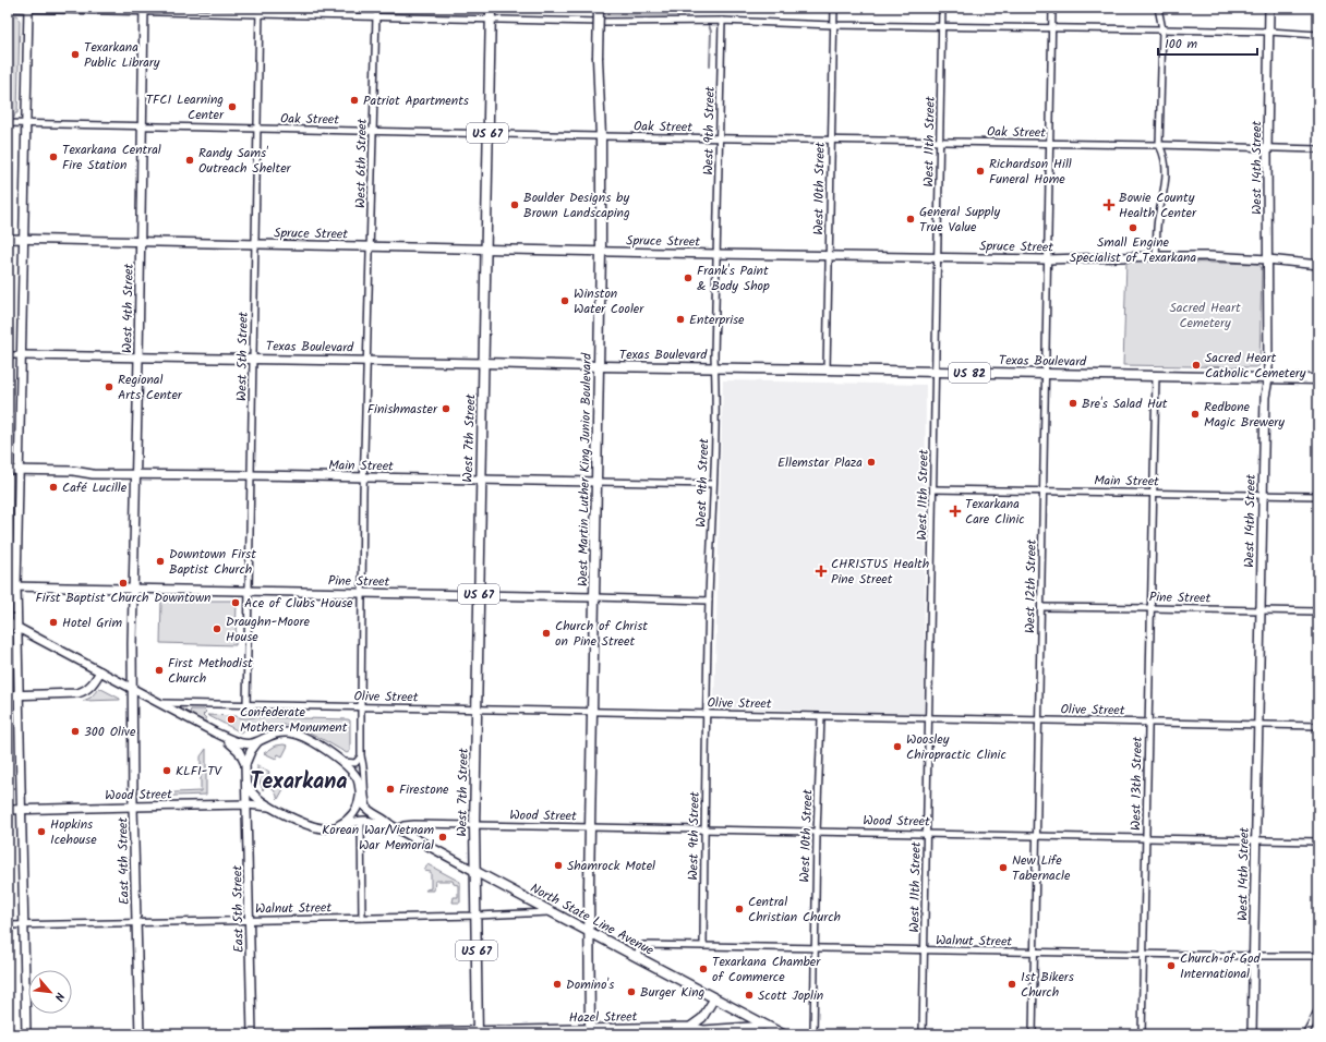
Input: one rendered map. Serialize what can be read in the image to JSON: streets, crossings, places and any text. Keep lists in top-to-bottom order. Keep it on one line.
{"streets":{"main road":["US 67","Texas Boulevard","US 82","West 7th Street","West Martin Luther King Junior Boulevard","North State Line Avenue"],"street":["Oak Street","West 9th Street","West 11th Street","West 6th Street","West 14th Street","West 10th Street","Spruce Street","West 4th Street","West 5th Street","Main Street","Pine Street","West 12th Street","Olive Street","West 13th Street","Wood Street","East 4th Street","Walnut Street","East 5th Street","Hazel Street"]},"crossings":[["Oak Street","West 9th Street"],["Oak Street","West 11th Street"],["Oak Street","West 6th Street"],["Oak Street","West 14th Street"],["Oak Street","West 10th Street"],["Oak Street","West 4th Street"],["Oak Street","West 5th Street"],["Oak Street","West 7th Street"],["Oak Street","West Martin Luther King Junior Boulevard"],["Oak Street","West 12th Street"],["West 9th Street","Spruce Street"],["West 9th Street","Texas Boulevard"],["West 9th Street","Main Street"],["West 9th Street","Pine Street"],["West 9th Street","Olive Street"],["West 9th Street","Wood Street"],["West 9th Street","Walnut Street"],["US 67","West 7th Street"],["US 67","Walnut Street"],["US 67","North State Line Avenue"],["US 67","Hazel Street"],["West 11th Street","Spruce Street"],["West 11th Street","Texas Boulevard"],["West 11th Street","Main Street"],["West 11th Street","Olive Street"],["West 11th Street","Wood Street"],["West 11th Street","Walnut Street"],["West 6th Street","Spruce Street"],["West 6th Street","Texas Boulevard"],["West 6th Street","Main Street"],["West 6th Street","Pine Street"],["West 6th Street","Olive Street"],["West 6th Street","North State Line Avenue"],["West 14th Street","Spruce Street"],["West 14th Street","Texas Boulevard"],["West 14th Street","Main Street"],["West 14th Street","Pine Street"],["West 14th Street","Olive Street"],["West 14th Street","Wood Street"],["West 14th Street","Walnut Street"],["West 10th Street","Spruce Street"],["West 10th Street","Texas Boulevard"],["West 10th Street","Olive Street"],["West 10th Street","Wood Street"],["West 10th Street","Walnut Street"],["Spruce Street","West 4th Street"],["Spruce Street","West 5th Street"],["Spruce Street","West 7th Street"],["Spruce Street","West Martin Luther King Junior Boulevard"],["Spruce Street","West 12th Street"],["West 4th Street","Texas Boulevard"],["West 4th Street","Main Street"],["West 4th Street","Pine Street"],["West 4th Street","East 4th Street"],["West 4th Street","North State Line Avenue"],["Texas Boulevard","West 5th Street"],["Texas Boulevard","West 7th Street"],["Texas Boulevard","West Martin Luther King Junior Boulevard"],["Texas Boulevard","West 12th Street"],["Texas Boulevard","West 13th Street"],["West 5th Street","Main Street"],["West 5th Street","Pine Street"],["West 5th Street","Olive Street"],["West 7th Street","Main Street"],["West 7th Street","Pine Street"],["West 7th Street","Olive Street"],["West 7th Street","Wood Street"],["West 7th Street","North State Line Avenue"],["Main Street","West Martin Luther King Junior Boulevard"],["Main Street","West 12th Street"],["Main Street","West 13th Street"],["West Martin Luther King Junior Boulevard","Pine Street"],["West Martin Luther King Junior Boulevard","Olive Street"],["West Martin Luther King Junior Boulevard","Wood Street"],["West Martin Luther King Junior Boulevard","North State Line Avenue"],["West Martin Luther King Junior Boulevard","Hazel Street"],["Pine Street","West 12th Street"],["Pine Street","West 13th Street"],["West 12th Street","Olive Street"],["West 12th Street","Wood Street"],["West 12th Street","Walnut Street"],["Olive Street","West 13th Street"],["Olive Street","North State Line Avenue"],["West 13th Street","Wood Street"],["West 13th Street","Walnut Street"],["Wood Street","East 4th Street"],["Wood Street","East 5th Street"],["Wood Street","North State Line Avenue"],["East 4th Street","Walnut Street"],["East 4th Street","North State Line Avenue"],["Walnut Street","East 5th Street"],["Walnut Street","North State Line Avenue"],["East 5th Street","North State Line Avenue"],["North State Line Avenue","Hazel Street"]],"districts":["Texarkana"],"parks":["Sacred Heart Cemetery"],"places":{"other":["Texarkana Public Library","Patriot Apartments","TFCI Learning Center","Texarkana Central Fire Station","Randy Sams' Outreach Shelter","Richardson Hill Funeral Home","Boulder Designs by Brown Landscaping","General Supply True Value","Small Engine Specialist of Texarkana","Frank's Paint & Body Shop","Winston Water Cooler","Enterprise","Sacred Heart Catholic Cemetery","Regional Arts Center","Bre's Salad Hut","Finishmaster","Redbone Magic Brewery","Ellemstar Plaza","Café Lucille","Downtown First Baptist Church","First Baptist Church Downtown","Ace of Clubs House","Hotel Grim","Draughn-Moore House","Church of Christ on Pine Street","First Methodist Church","Confederate Mothers Monument","300 Olive","Woosley Chiropractic Clinic","KLFI-TV","Firestone","Hopkins Icehouse","Korean War/Vietnam War Memorial","Shamrock Motel","New Life Tabernacle","Central Christian Church","Church of God International","Texarkana Chamber of Commerce","Domino's","1st Bikers Church","Burger King","Scott Joplin"],"health":["Bowie County Health Center","Texarkana Care Clinic","CHRISTUS Health Pine Street"]},"scale_bar":"100 m","north":"bottom right"}
